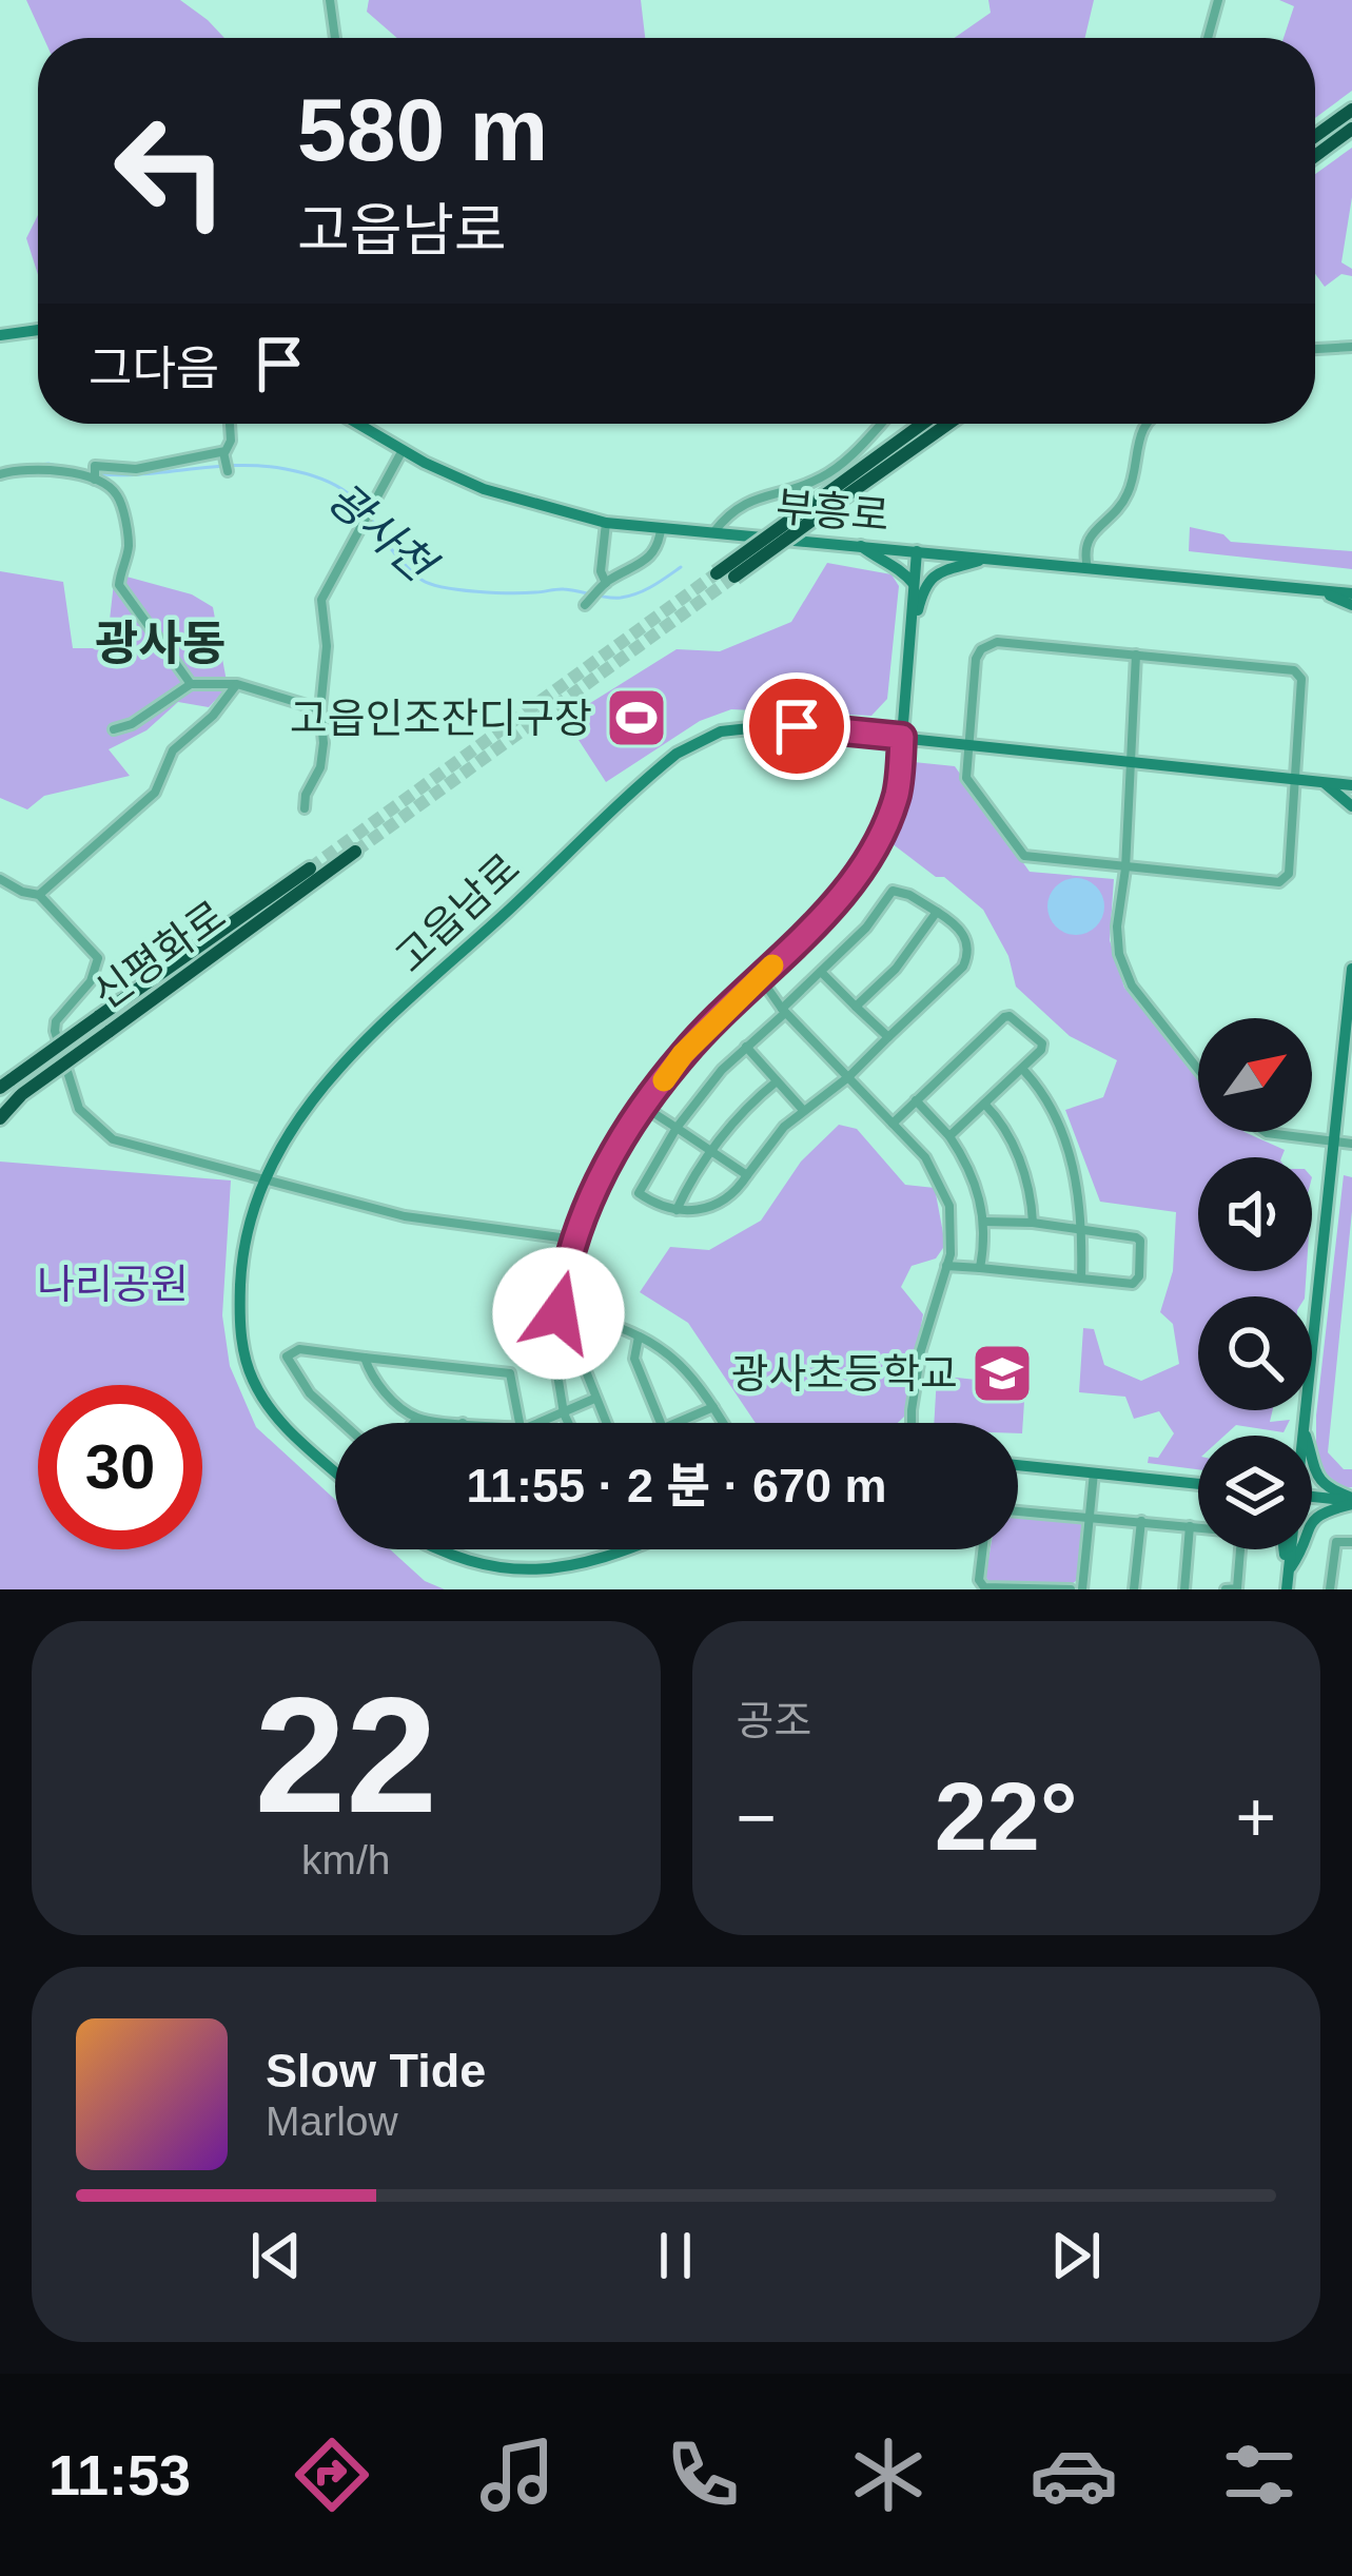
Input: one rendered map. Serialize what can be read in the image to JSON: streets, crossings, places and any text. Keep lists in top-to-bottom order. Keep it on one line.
{"streets":{"highway":["신평화로"],"street":["부흥로","고읍남로"]},"districts":["광사동"],"water":["광사천"],"parks":["나리공원"],"places":{"sports":["고읍인조잔디구장"],"school or university":["광사초등학교"]},"north":"top right","page":{"turn":["580 m","고읍남로"],"then":"그다음","limit":"30","trip":"11:55 · 2 분 · 670 m","tile":[["22","km/h"],"공조"],"heat":["−","22°","+"],"song":["Slow Tide","Marlow"],"tabs":"11:53"}}
